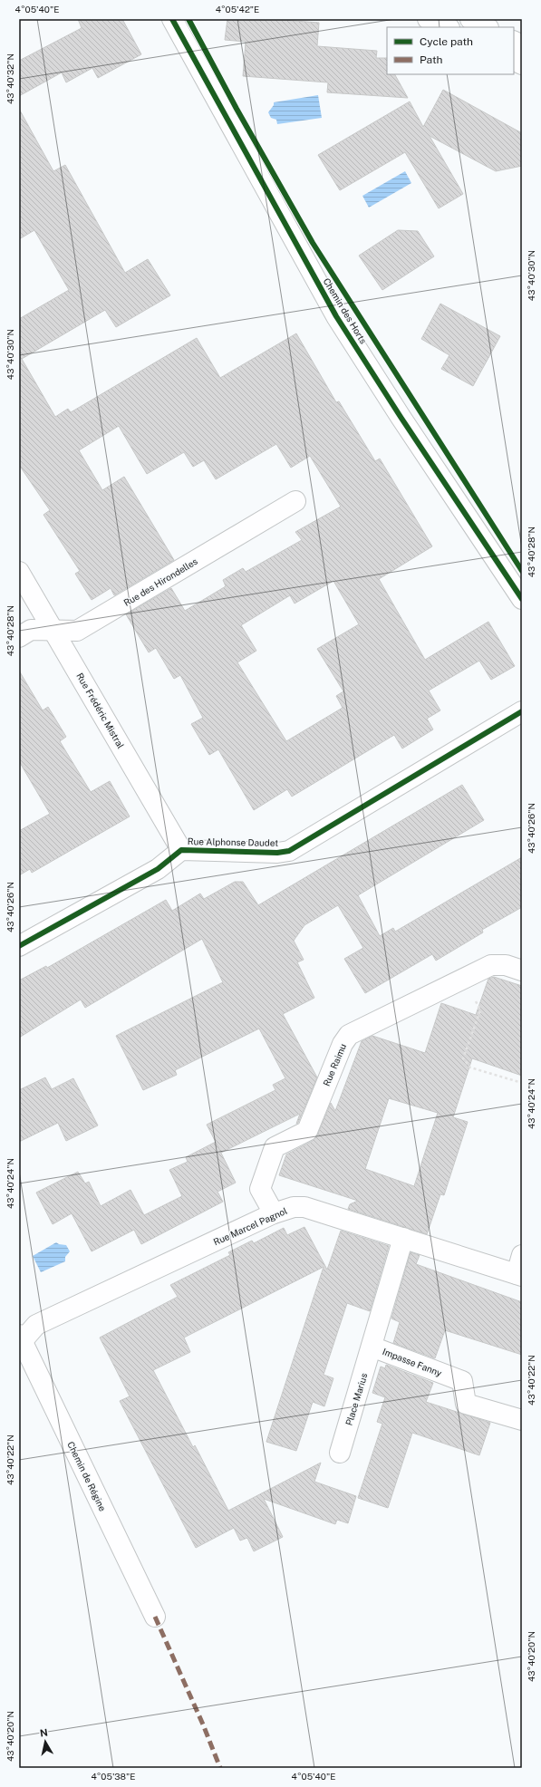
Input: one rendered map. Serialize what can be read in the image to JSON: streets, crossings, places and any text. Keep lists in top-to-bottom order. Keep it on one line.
{"streets":{"street":["Chemin des Horts","Rue des Hirondelles","Rue Frédéric Mistral","Rue Alphonse Daudet","Rue Raimu","Rue Marcel Pagnol","Impasse Fanny","Place Marius","Chemin de Régine"]},"crossings":[["Rue des Hirondelles","Rue Frédéric Mistral"],["Rue Frédéric Mistral","Rue Alphonse Daudet"],["Rue Raimu","Rue Marcel Pagnol"],["Rue Marcel Pagnol","Impasse Fanny"],["Rue Marcel Pagnol","Chemin de Régine"],["Impasse Fanny","Place Marius"]],"legend":["Cycle path","Path"],"north":"top","coordinates":["4°05'40\"E","4°05'42\"E","43°40'32\"N","43°40'30\"N","43°40'28\"N","43°40'26\"N","43°40'24\"N","43°40'22\"N","43°40'20\"N","4°05'38\"E"]}
